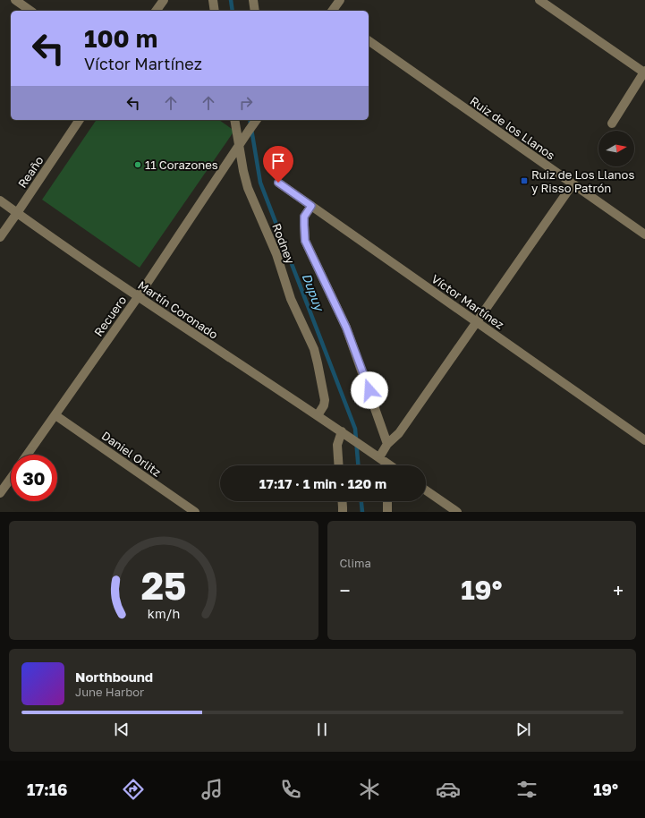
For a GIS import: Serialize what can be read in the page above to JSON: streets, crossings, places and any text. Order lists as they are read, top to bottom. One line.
{"streets":{"street":["Ruiz de los Llanos","Reaño","Rodney","Víctor Martínez","Martín Coronado","Recuero","Daniel Orlitz"]},"crossings":[["Reaño","Martín Coronado"],["Rodney","Martín Coronado"],["Rodney","Recuero"],["Martín Coronado","Recuero"],["Recuero","Daniel Orlitz"]],"water":["Dupuy"],"places":{"other":["11 Corazones"],"transit":["Ruiz de Los Llanos y Risso Patrón"]},"north":"right","page":{"turn":["100 m","Víctor Martínez"],"limit":"30","trip":"17:17 · 1 min · 120 m","tile":"Clima","heat":["−","19°","+"],"song":["Northbound","June Harbor"],"tabs":["17:16","19°"],"gauge":["25","km/h"]}}
